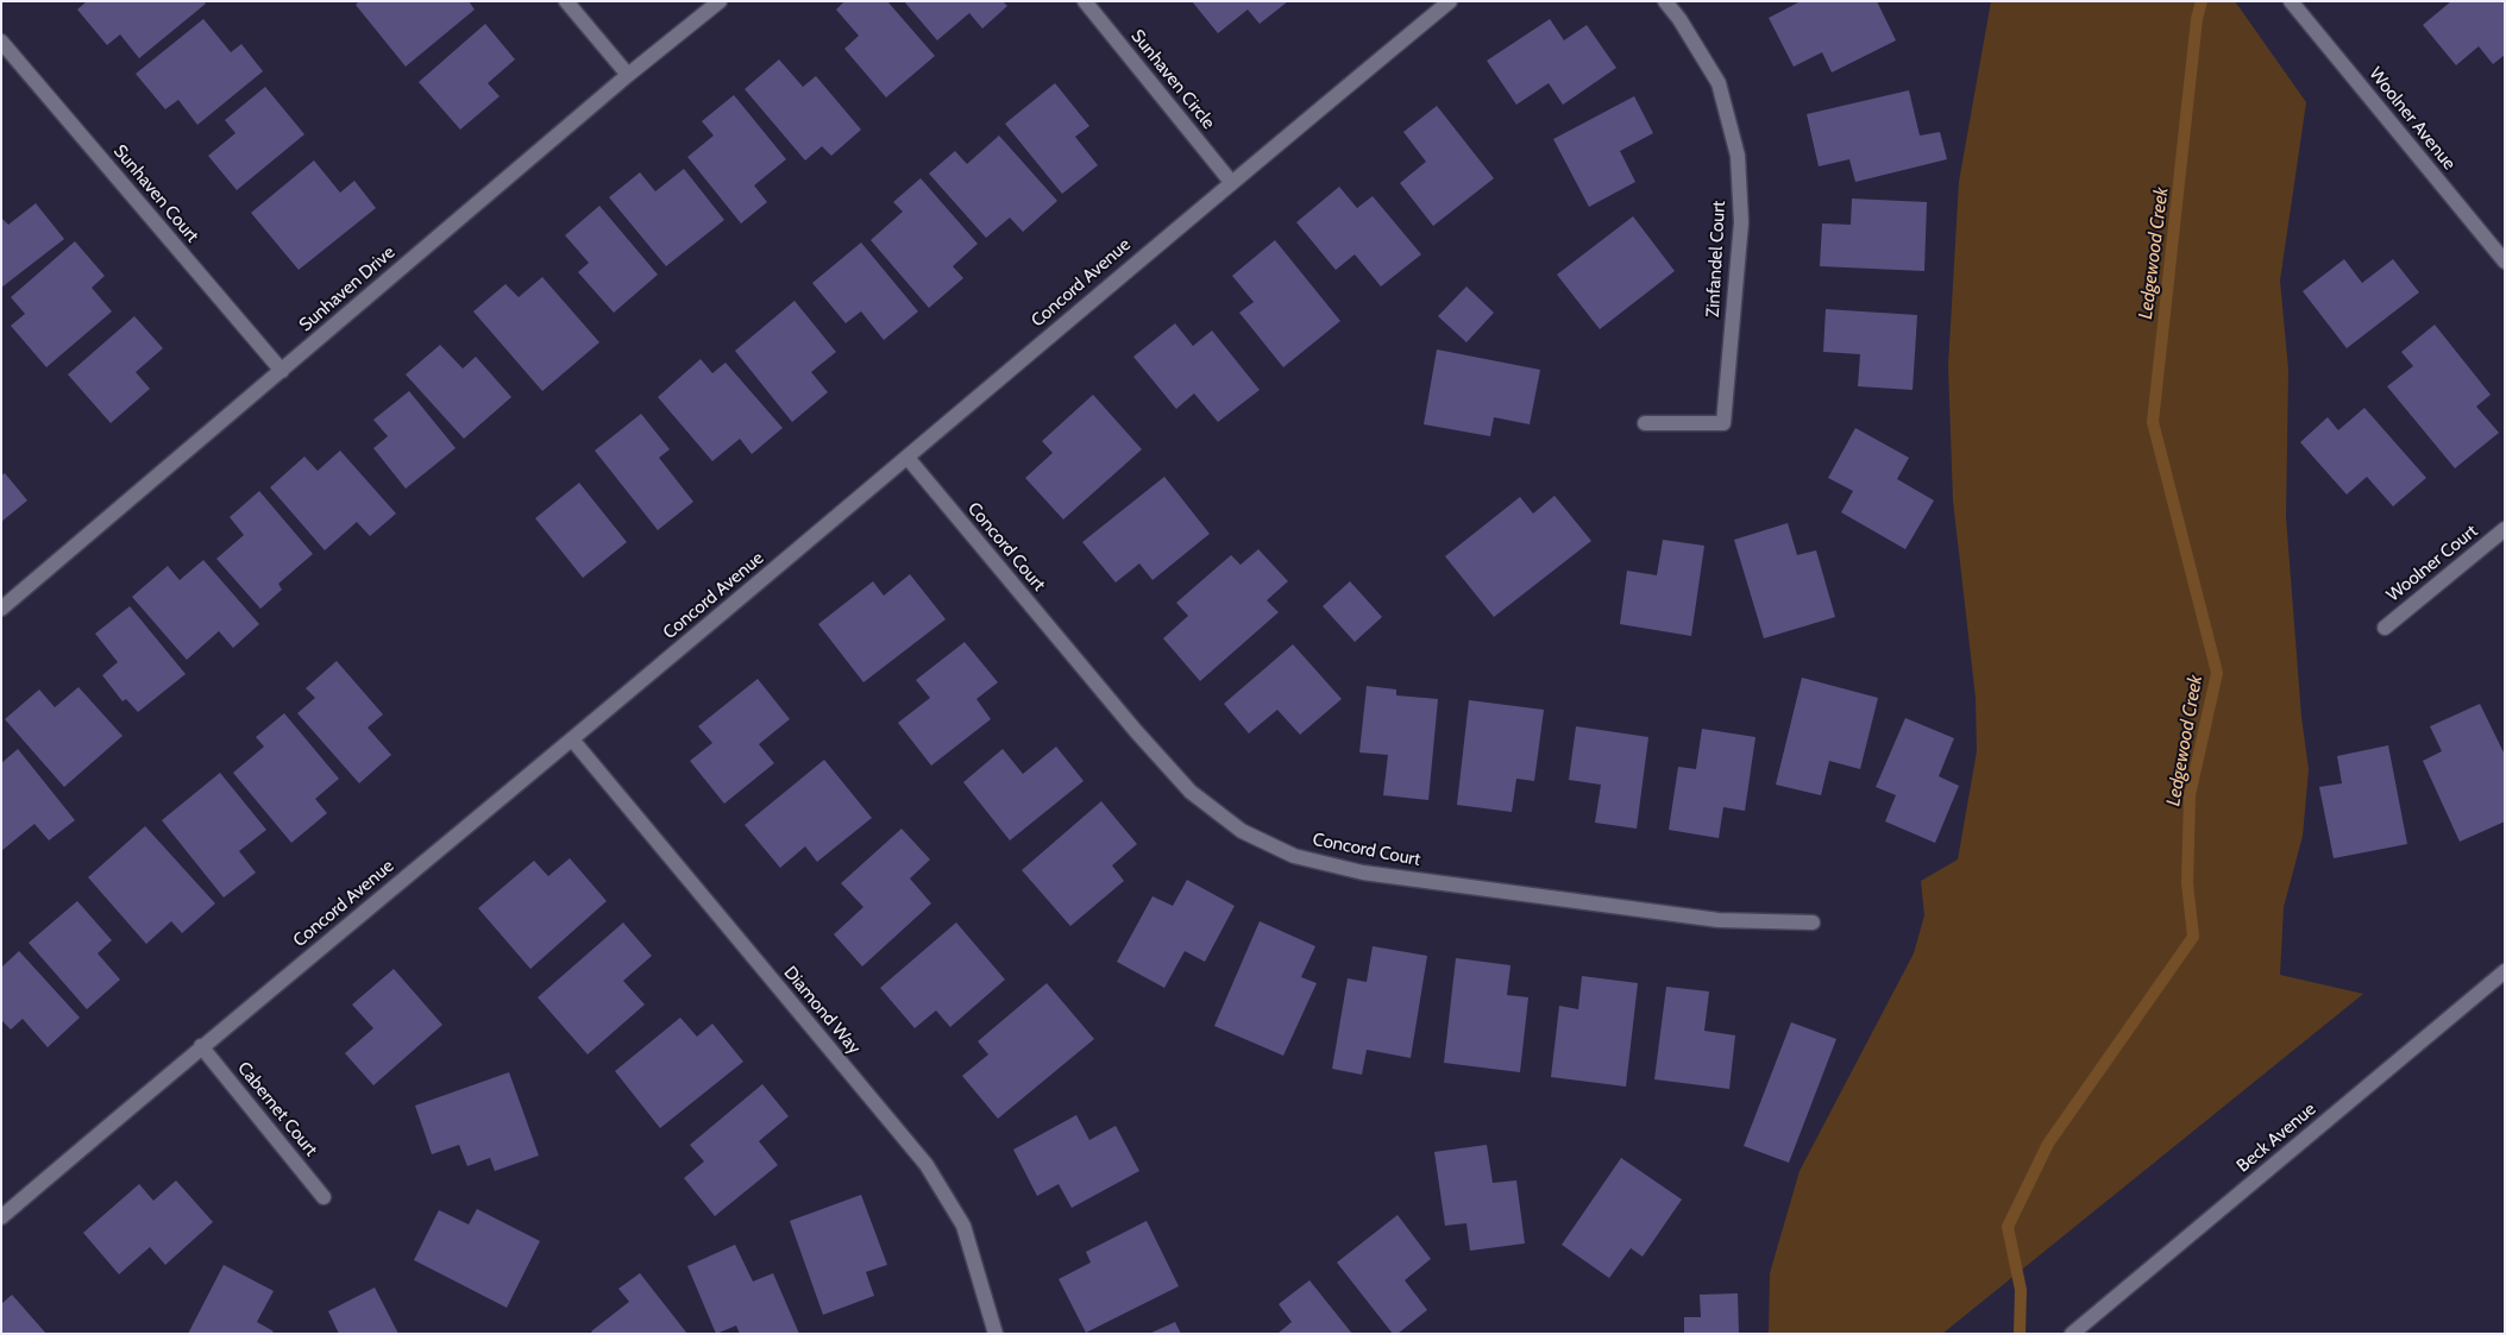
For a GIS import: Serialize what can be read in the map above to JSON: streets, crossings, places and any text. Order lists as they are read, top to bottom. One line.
{"streets":{"street":["Sunhaven Circle","Woolner Avenue","Sunhaven Court","Zinfandel Court","Concord Avenue","Sunhaven Drive","Concord Court","Woolner Court","Diamond Way","Cabernet Court","Beck Avenue"]},"crossings":[["Sunhaven Circle","Concord Avenue"],["Sunhaven Court","Sunhaven Drive"],["Concord Avenue","Concord Court"],["Concord Avenue","Diamond Way"],["Concord Avenue","Cabernet Court"]],"water":["Ledgewood Creek"]}
